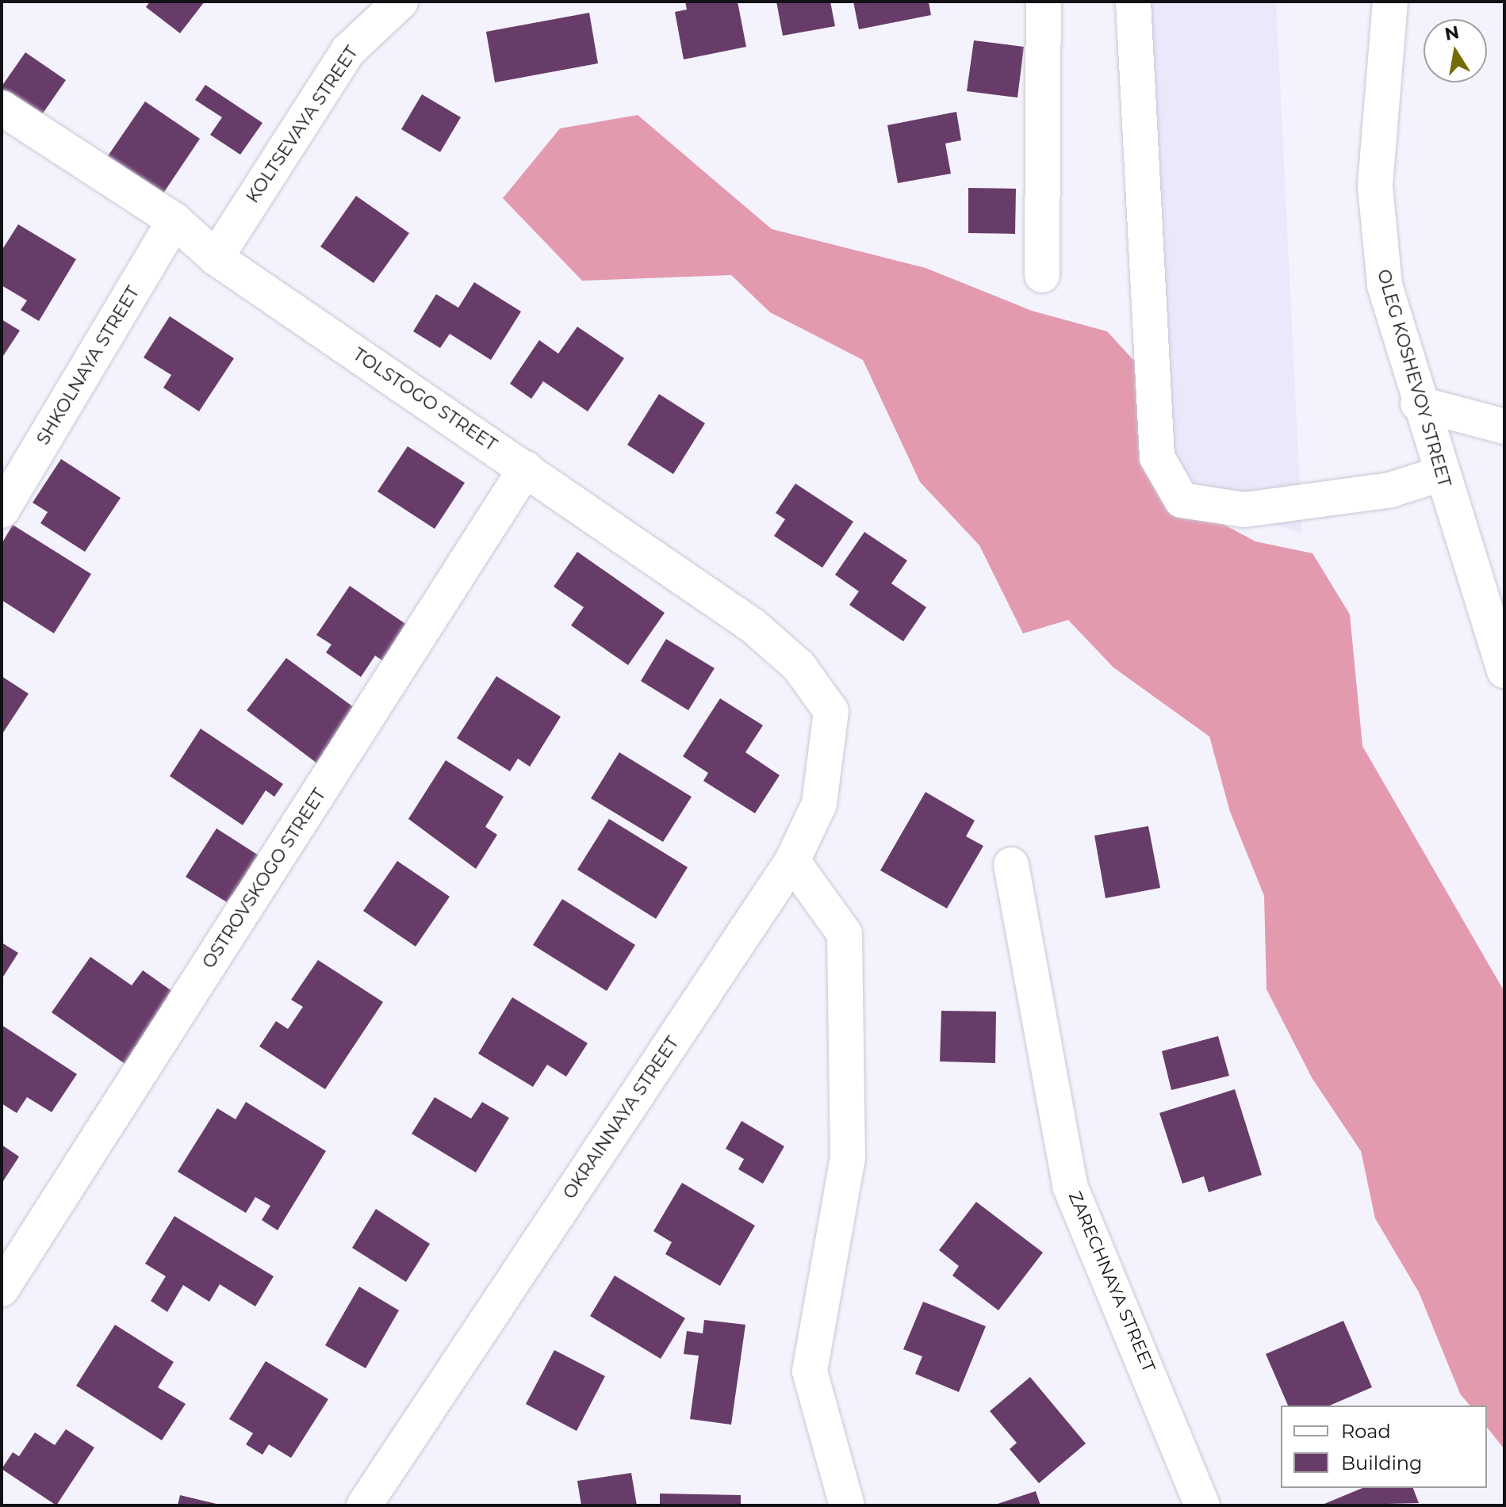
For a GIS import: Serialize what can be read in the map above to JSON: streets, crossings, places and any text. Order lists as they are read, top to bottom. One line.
{"streets":{"street":["KOLTSEVAYA STREET","SHKOLNAYA STREET","OLEG KOSHEVOY STREET","TOLSTOGO STREET","OSTROVSKOGO STREET","OKRAINNAYA STREET","ZARECHNAYA STREET"]},"crossings":[["KOLTSEVAYA STREET","TOLSTOGO STREET"],["SHKOLNAYA STREET","TOLSTOGO STREET"],["TOLSTOGO STREET","OSTROVSKOGO STREET"],["TOLSTOGO STREET","OKRAINNAYA STREET"]],"legend":["Road","Building"],"north":"top"}
